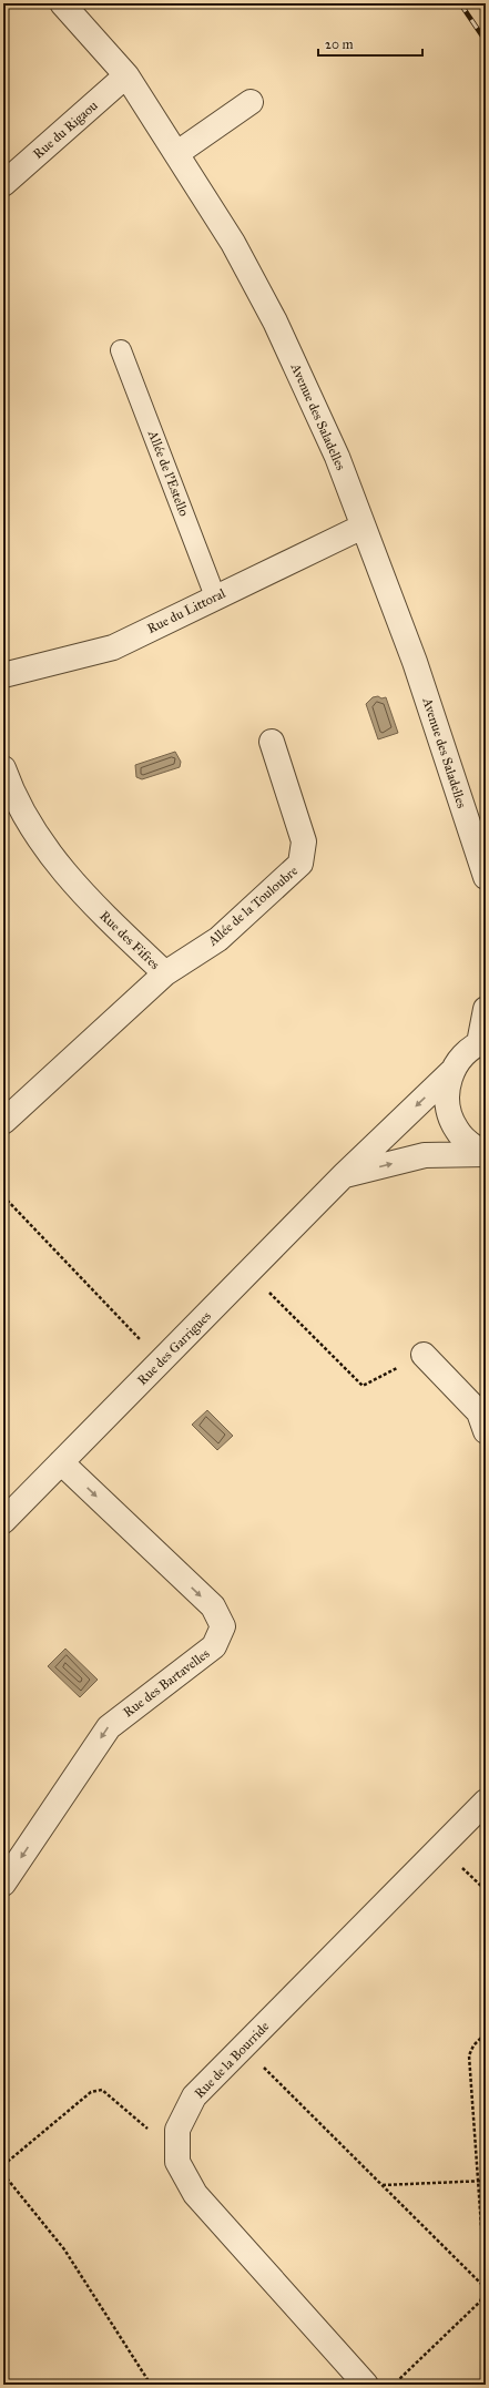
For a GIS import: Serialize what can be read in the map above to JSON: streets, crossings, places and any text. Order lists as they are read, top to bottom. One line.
{"streets":{"street":["Rue du Rigaou","Avenue des Saladelles","Rue du Littoral","Allée de la Touloubre","Rue des Fifres","Rue des Garrigues","Rue des Bartavelles","Rue de la Bourride"],"lane":["Allée de l'Estello"]},"crossings":[["Rue du Rigaou","Avenue des Saladelles"],["Avenue des Saladelles","Rue du Littoral"],["Allée de l'Estello","Rue du Littoral"],["Allée de la Touloubre","Rue des Fifres"],["Rue des Garrigues","Rue des Bartavelles"]],"scale_bar":"20 m"}
